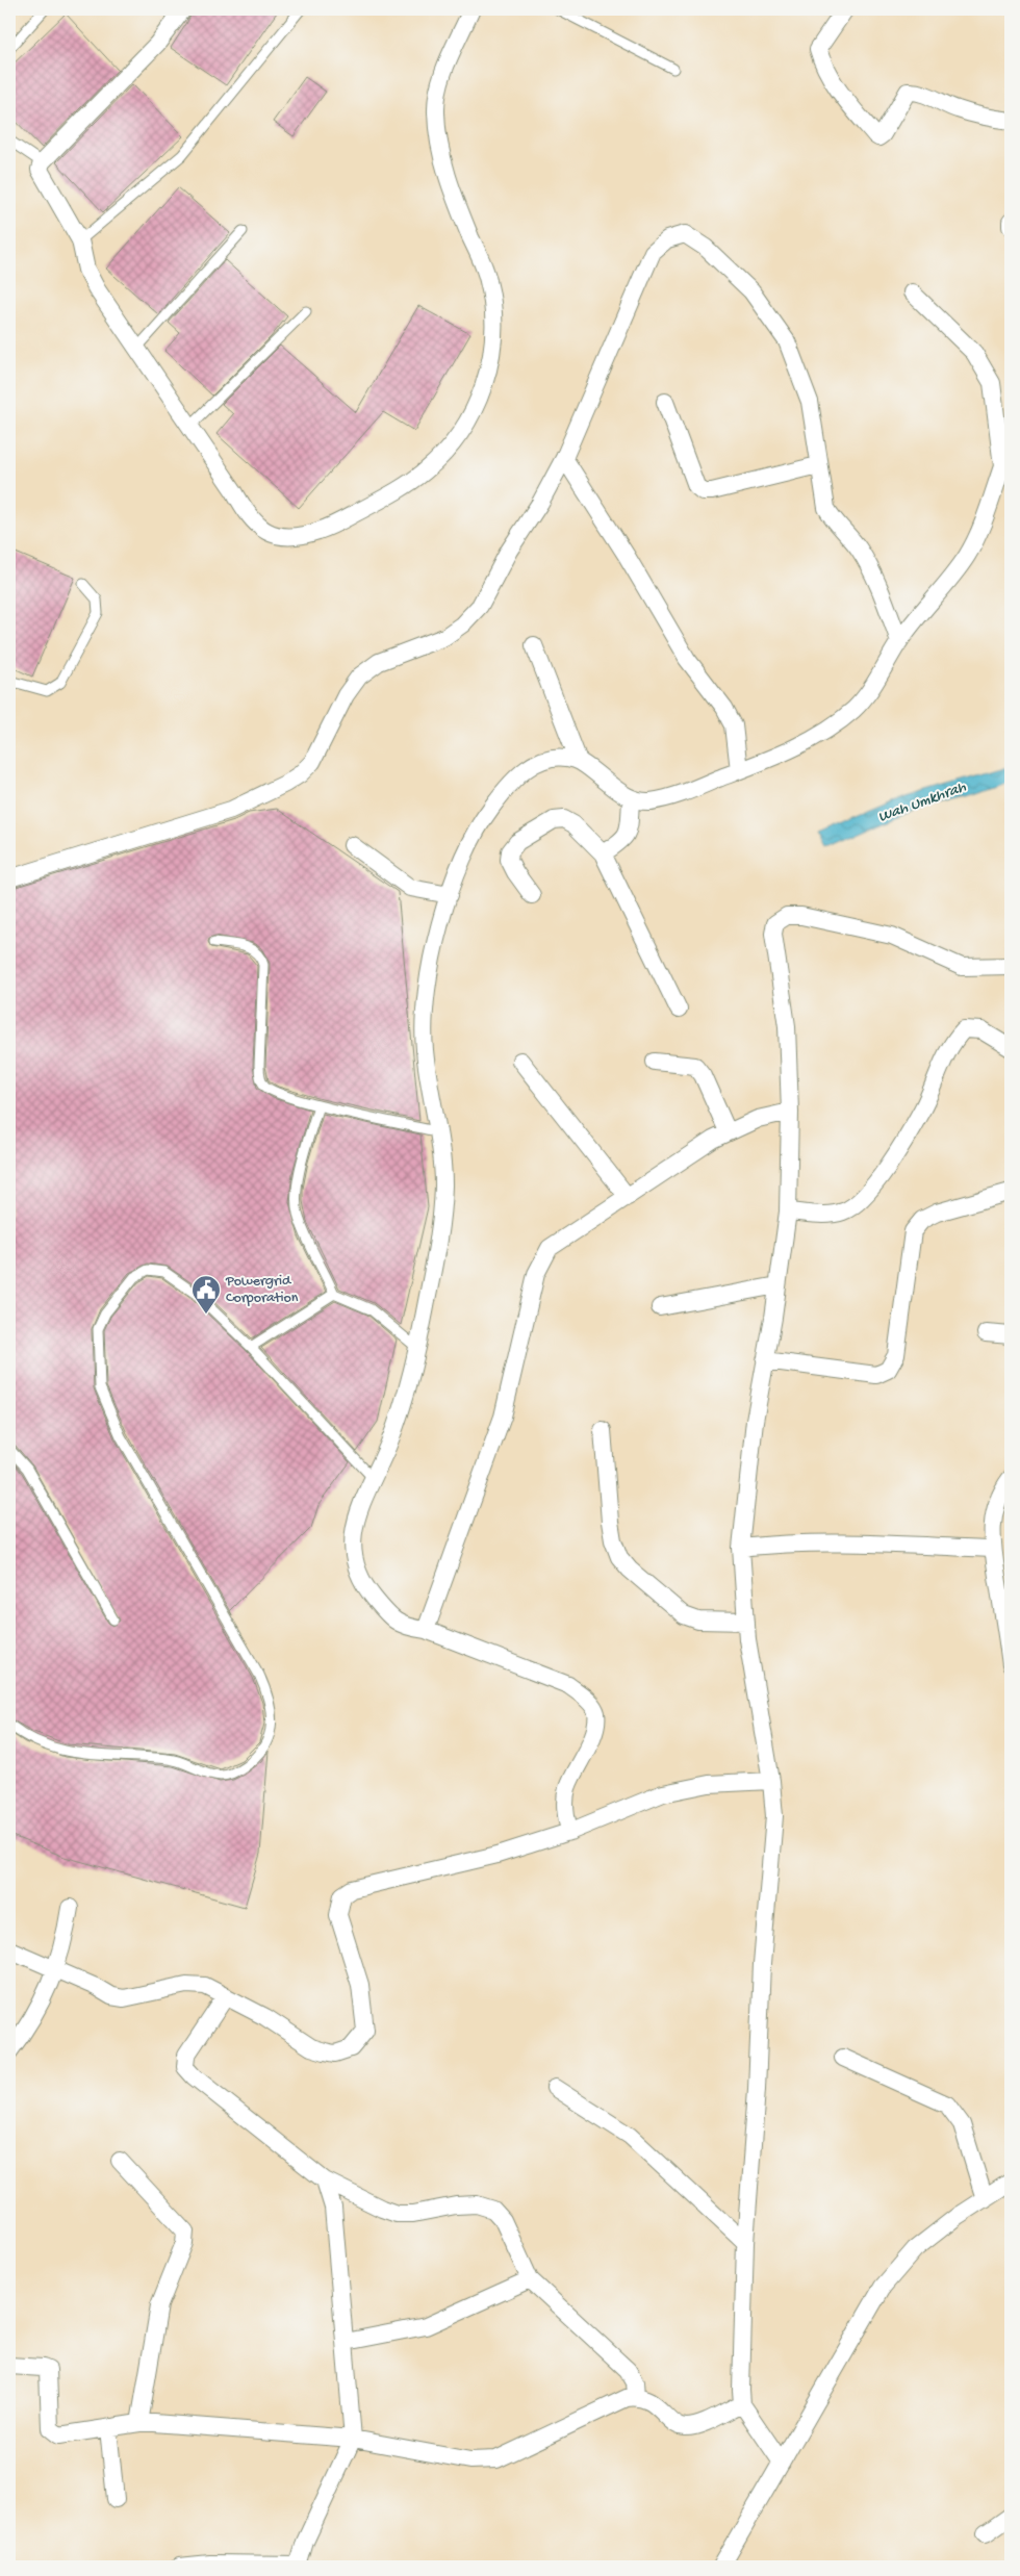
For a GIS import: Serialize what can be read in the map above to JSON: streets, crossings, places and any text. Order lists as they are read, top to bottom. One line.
{"water":["Wah Umkhrah"],"places":{"public building":["Powergrid Corporation"]}}
